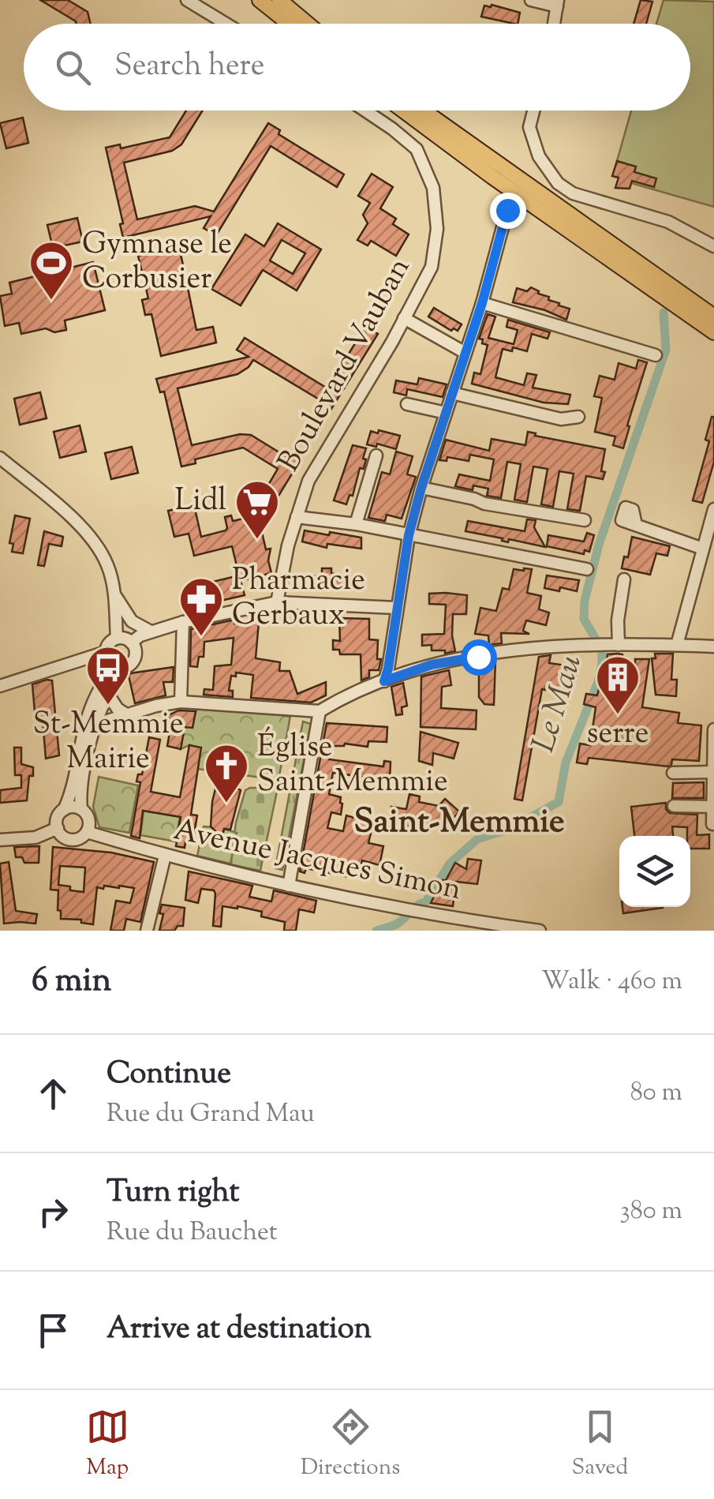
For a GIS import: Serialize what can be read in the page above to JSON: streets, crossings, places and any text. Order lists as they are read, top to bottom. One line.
{"streets":{"street":["Boulevard Vauban","Avenue Jacques Simon"]},"districts":["Saint-Memmie"],"water":["Le Mau"],"places":{"sports":["Gymnase le Corbusier"],"supermarket":["Lidl"],"pharmacy":["Pharmacie Gerbaux"],"bus stop":["St-Memmie Mairie"],"building":["serre"],"church":["Église Saint-Memmie"]},"page":{"search":"Search here","heading":["6 min","Walk · 460 m"],"list":[["Continue","Rue du Grand Mau","80 m"],["Turn right","Rue du Bauchet","380 m"],"Arrive at destination"],"nav":["Map","Directions","Saved"]}}
